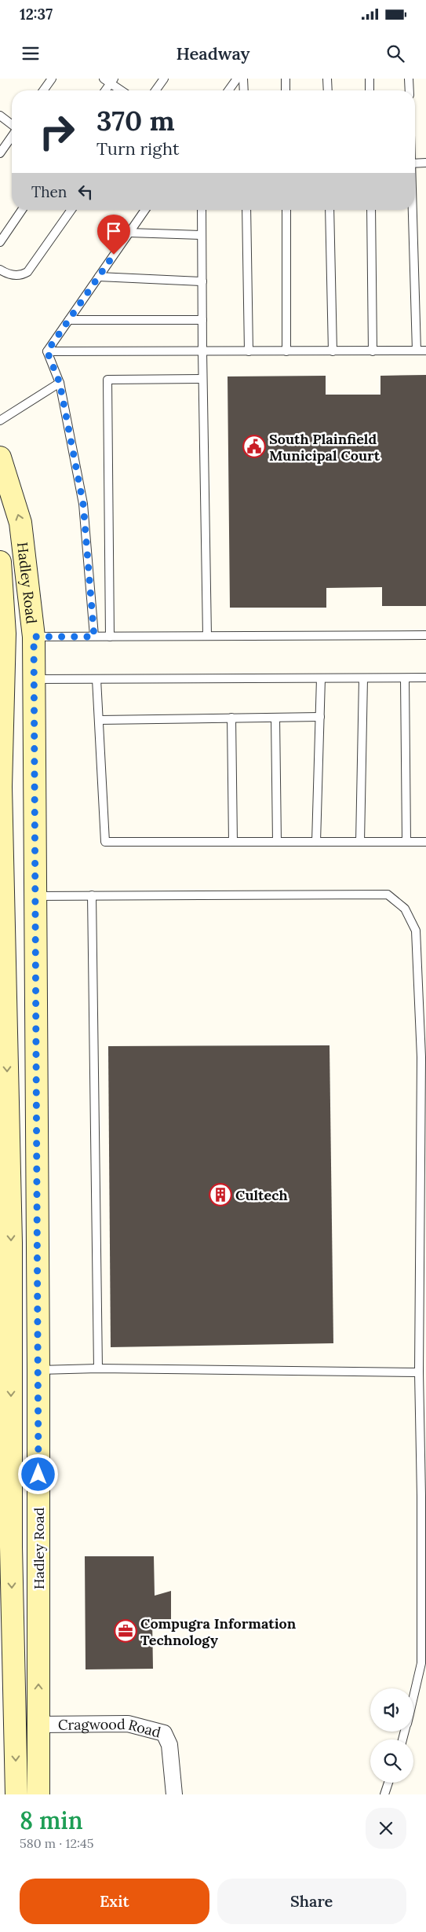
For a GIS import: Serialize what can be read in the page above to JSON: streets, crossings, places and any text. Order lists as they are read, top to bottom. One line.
{"streets":{"main road":["Hadley Road"],"street":["Cragwood Road"]},"crossings":[["Hadley Road","Cragwood Road"]],"places":{"public building":["South Plainfield Municipal Court"],"building":["Cultech"],"office":["Compugra Information Technology"]},"page":{"status":"12:37","header":"Headway","turn":["370 m","Turn right"],"then":"Then","heading":["8 min","580 m · 12:45"],"buttons":["Exit","Share"]}}
